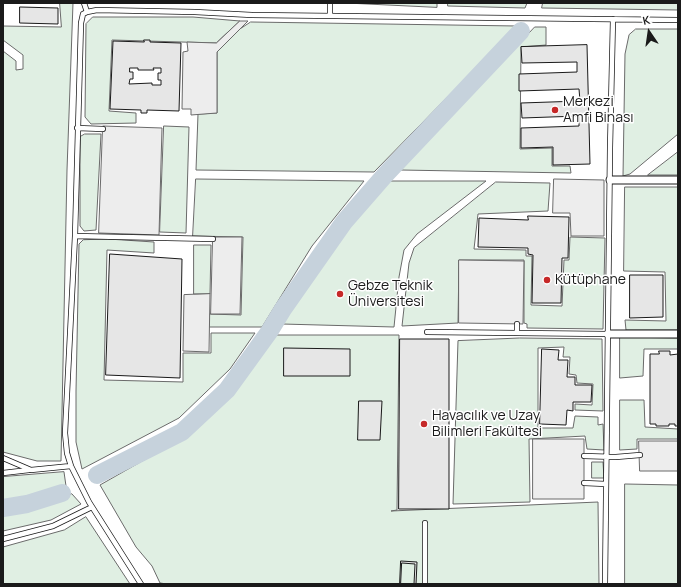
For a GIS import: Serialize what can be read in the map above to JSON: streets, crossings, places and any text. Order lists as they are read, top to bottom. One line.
{"places":["Merkezi Amfi Binası","Kütüphane","Gebze Teknik Üniversitesi","Havacılık ve Uzay Bilimleri Fakültesi"],"north":"top"}
